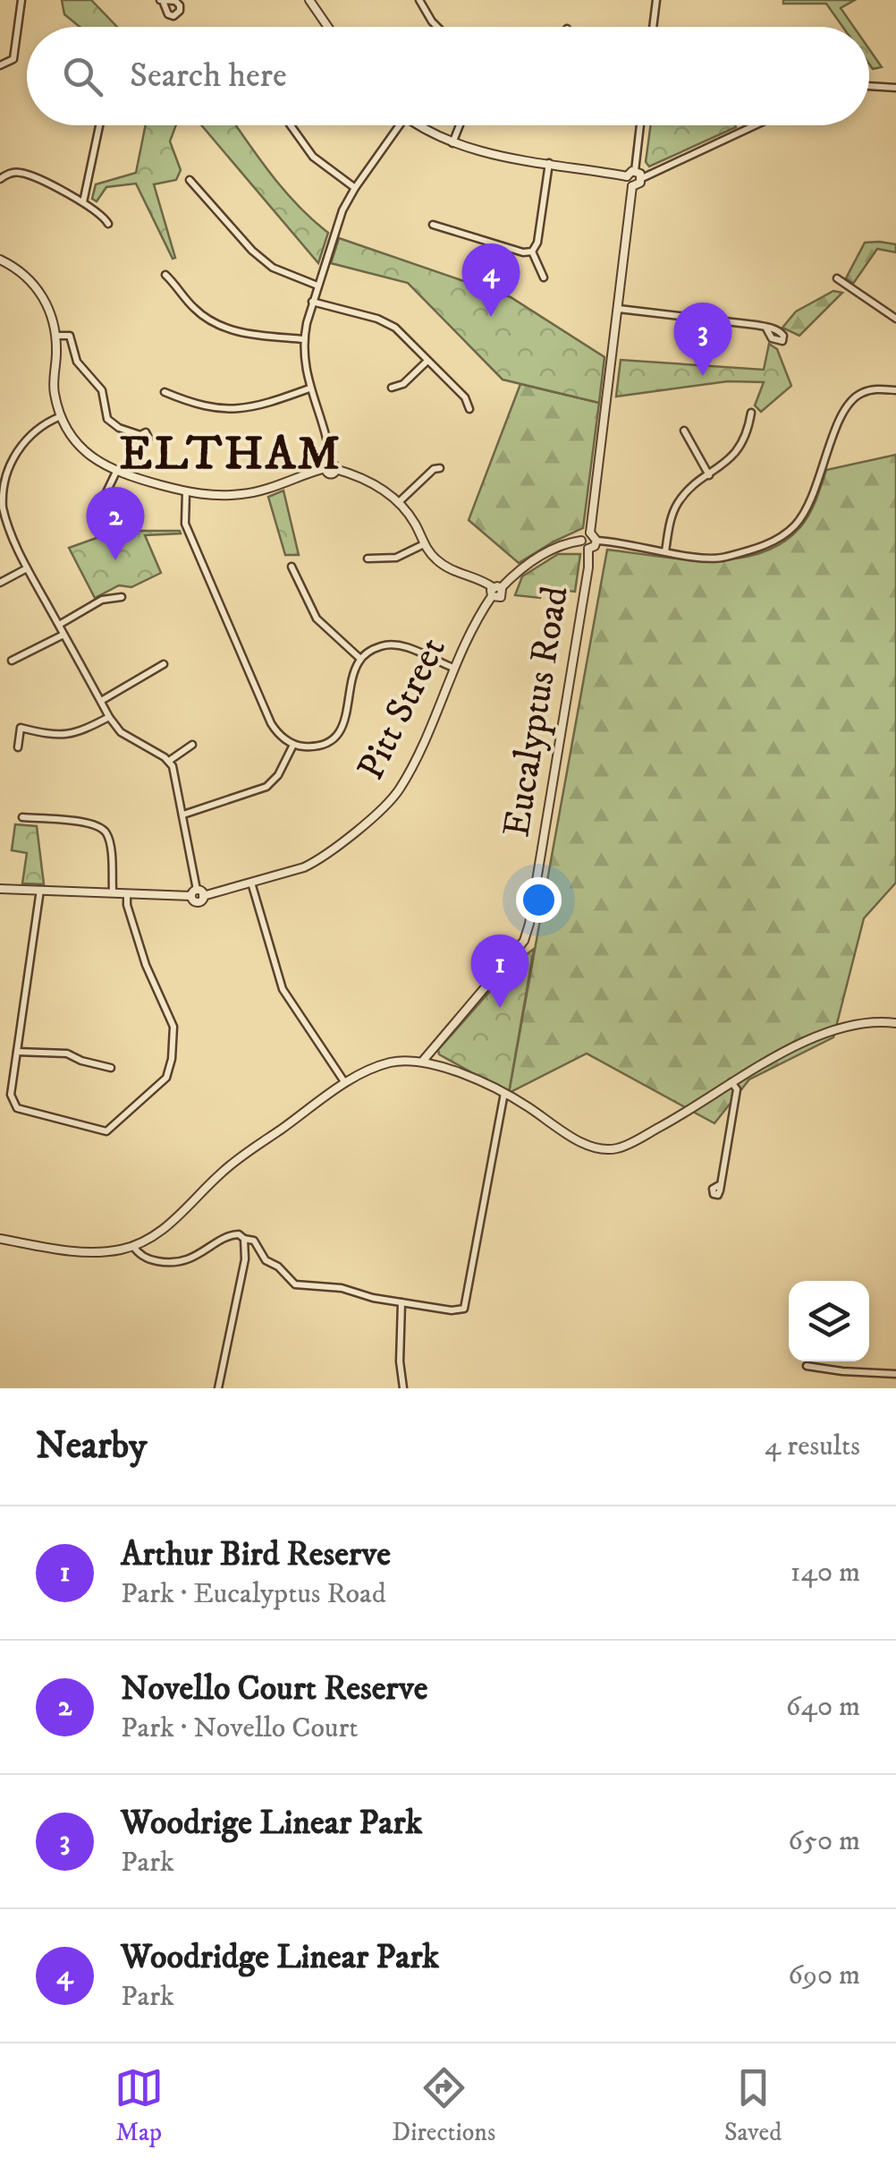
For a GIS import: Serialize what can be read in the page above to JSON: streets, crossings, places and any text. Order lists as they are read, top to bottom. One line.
{"streets":{"street":["Pitt Street","Eucalyptus Road"]},"crossings":[["Pitt Street","Eucalyptus Road"]],"districts":["ELTHAM"],"page":{"search":"Search here","pins":["4","3","2","1"],"heading":["Nearby","4 results"],"list":[{"mark":"1","name":"Arthur Bird Reserve","note":"Park · Eucalyptus Road","value":"140 m"},{"mark":"2","name":"Novello Court Reserve","note":"Park · Novello Court","value":"640 m"},{"mark":"3","name":"Woodrige Linear Park","note":"Park","value":"650 m"},{"mark":"4","name":"Woodridge Linear Park","note":"Park","value":"690 m"}],"nav":["Map","Directions","Saved"]}}
